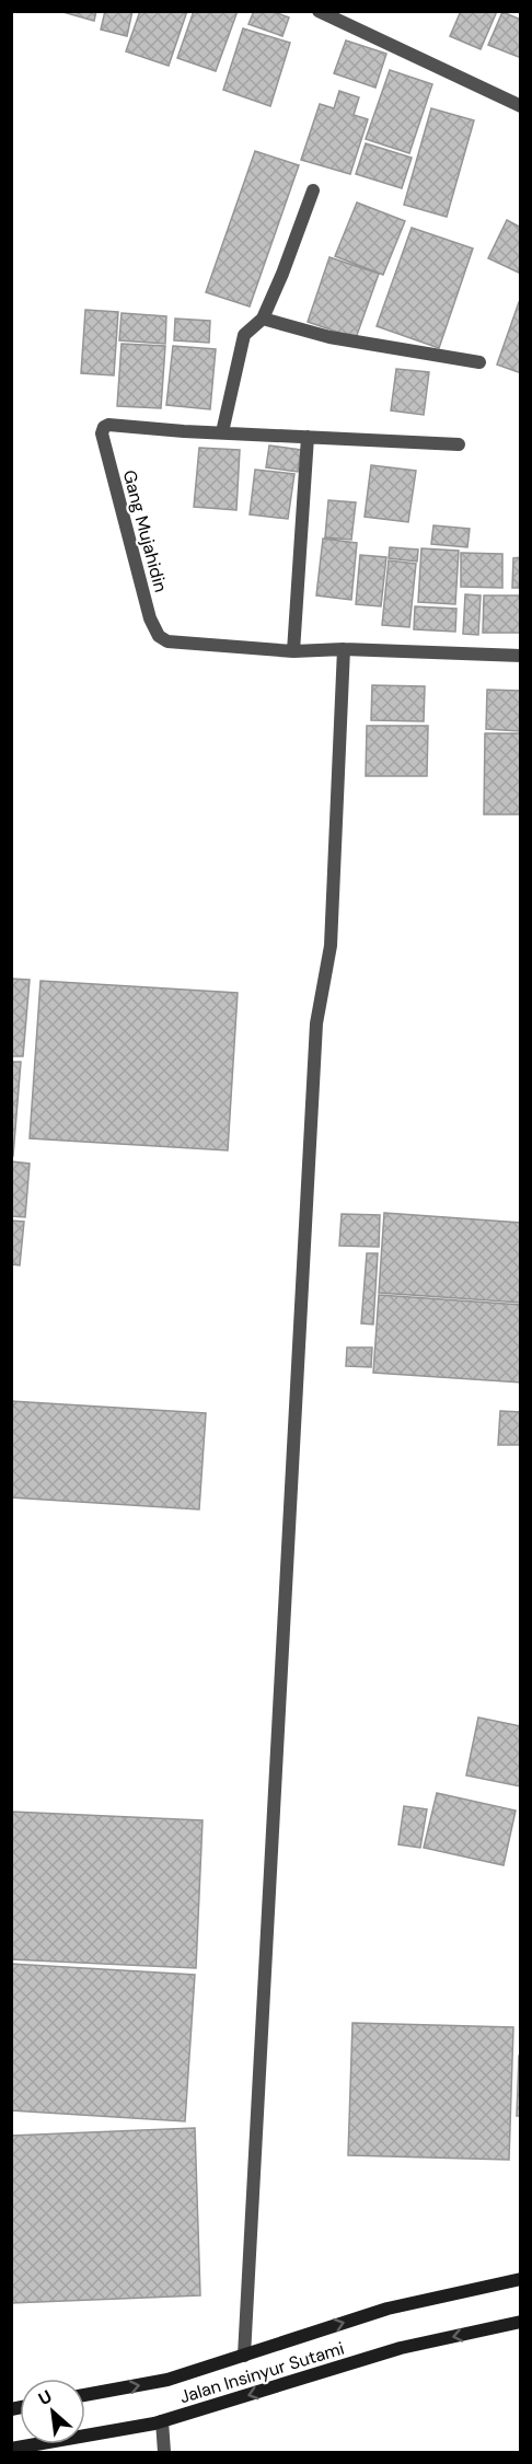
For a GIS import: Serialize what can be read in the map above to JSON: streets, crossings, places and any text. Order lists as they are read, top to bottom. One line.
{"streets":{"street":["Gang Mujahidin","Jalan Insinyur Sutami"]},"north":"top left"}
